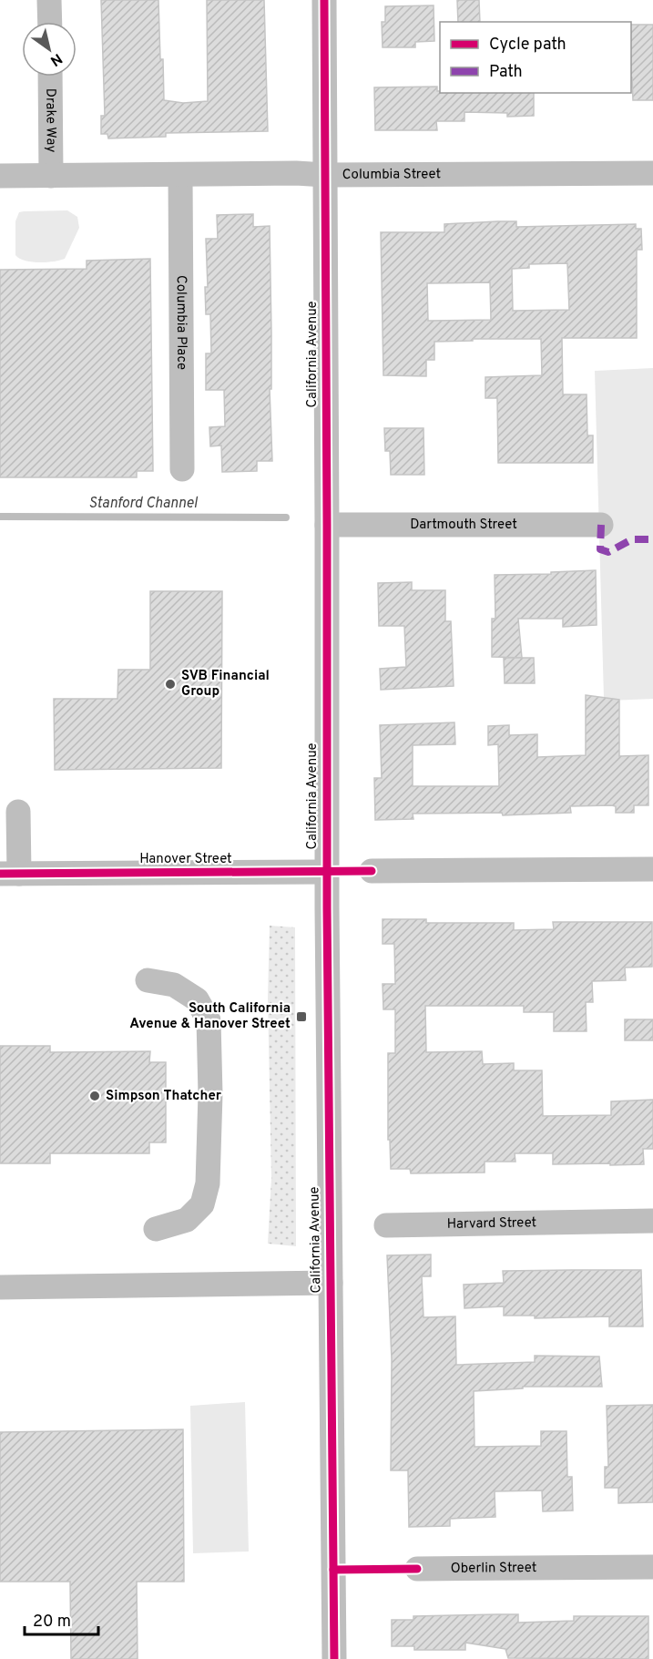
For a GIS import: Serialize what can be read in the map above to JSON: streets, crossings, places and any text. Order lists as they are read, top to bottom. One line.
{"streets":{"street":["Drake Way","Columbia Street","Columbia Place","California Avenue","Dartmouth Street","Hanover Street","Harvard Street","Oberlin Street"]},"crossings":[["Drake Way","Columbia Street"],["Columbia Street","Columbia Place"],["Columbia Street","California Avenue"],["California Avenue","Dartmouth Street"],["California Avenue","Hanover Street"]],"water":["Stanford Channel"],"places":{"other":["SVB Financial Group","Simpson Thatcher"],"transit":["South California Avenue & Hanover Street"]},"legend":["Cycle path","Path"],"scale_bar":"20 m","north":"bottom right"}
